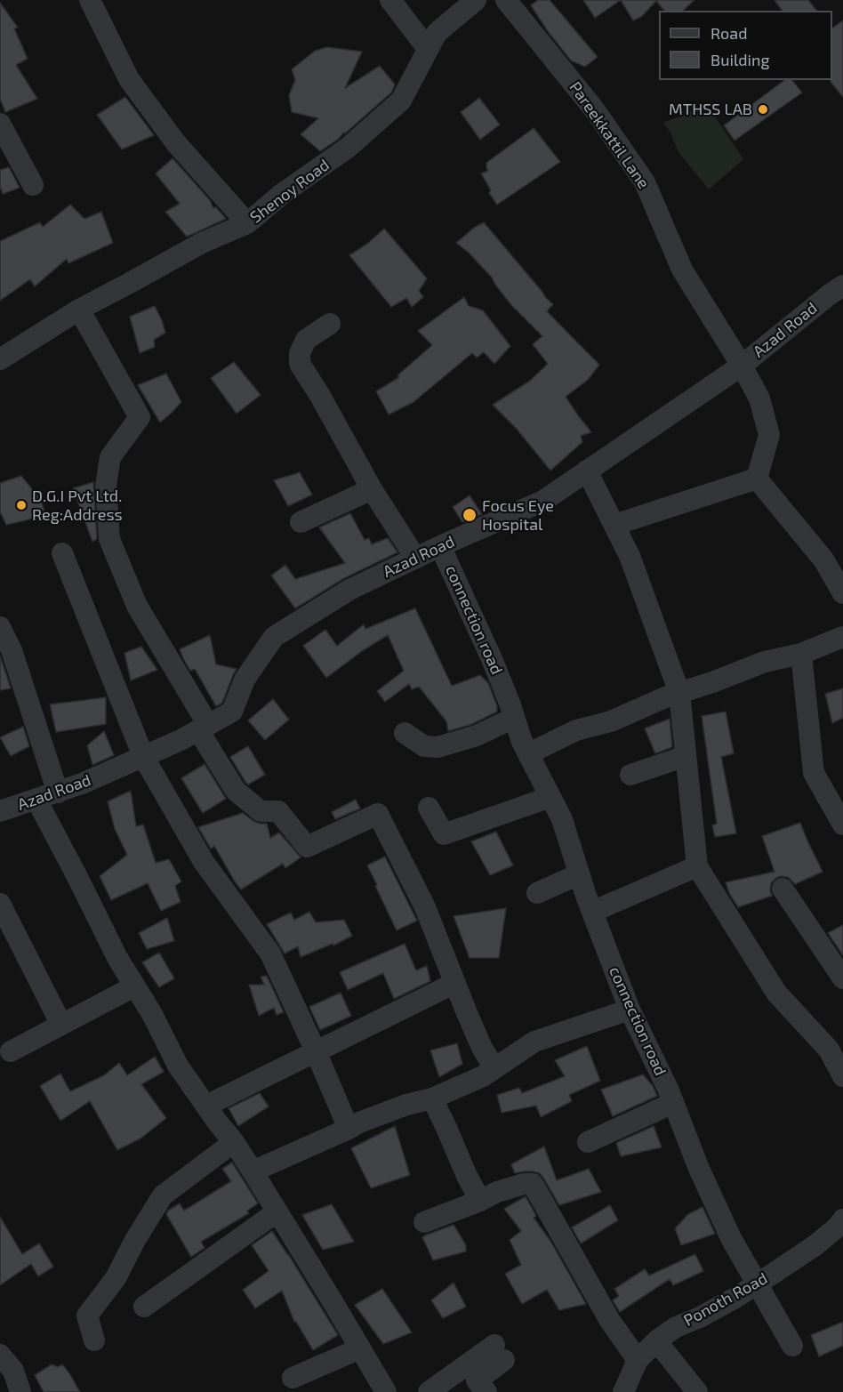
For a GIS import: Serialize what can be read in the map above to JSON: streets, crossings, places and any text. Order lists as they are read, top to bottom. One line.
{"streets":{"street":["Pareekkattil Lane","Shenoy Road","Azad Road","connection road","Ponoth Road"]},"crossings":[["Pareekkattil Lane","Azad Road"],["Azad Road","connection road"],["connection road","Ponoth Road"]],"places":["MTHSS LAB","D.G.I Pvt Ltd. Reg:Address","Focus Eye Hospital"],"legend":["Road","Building"]}
